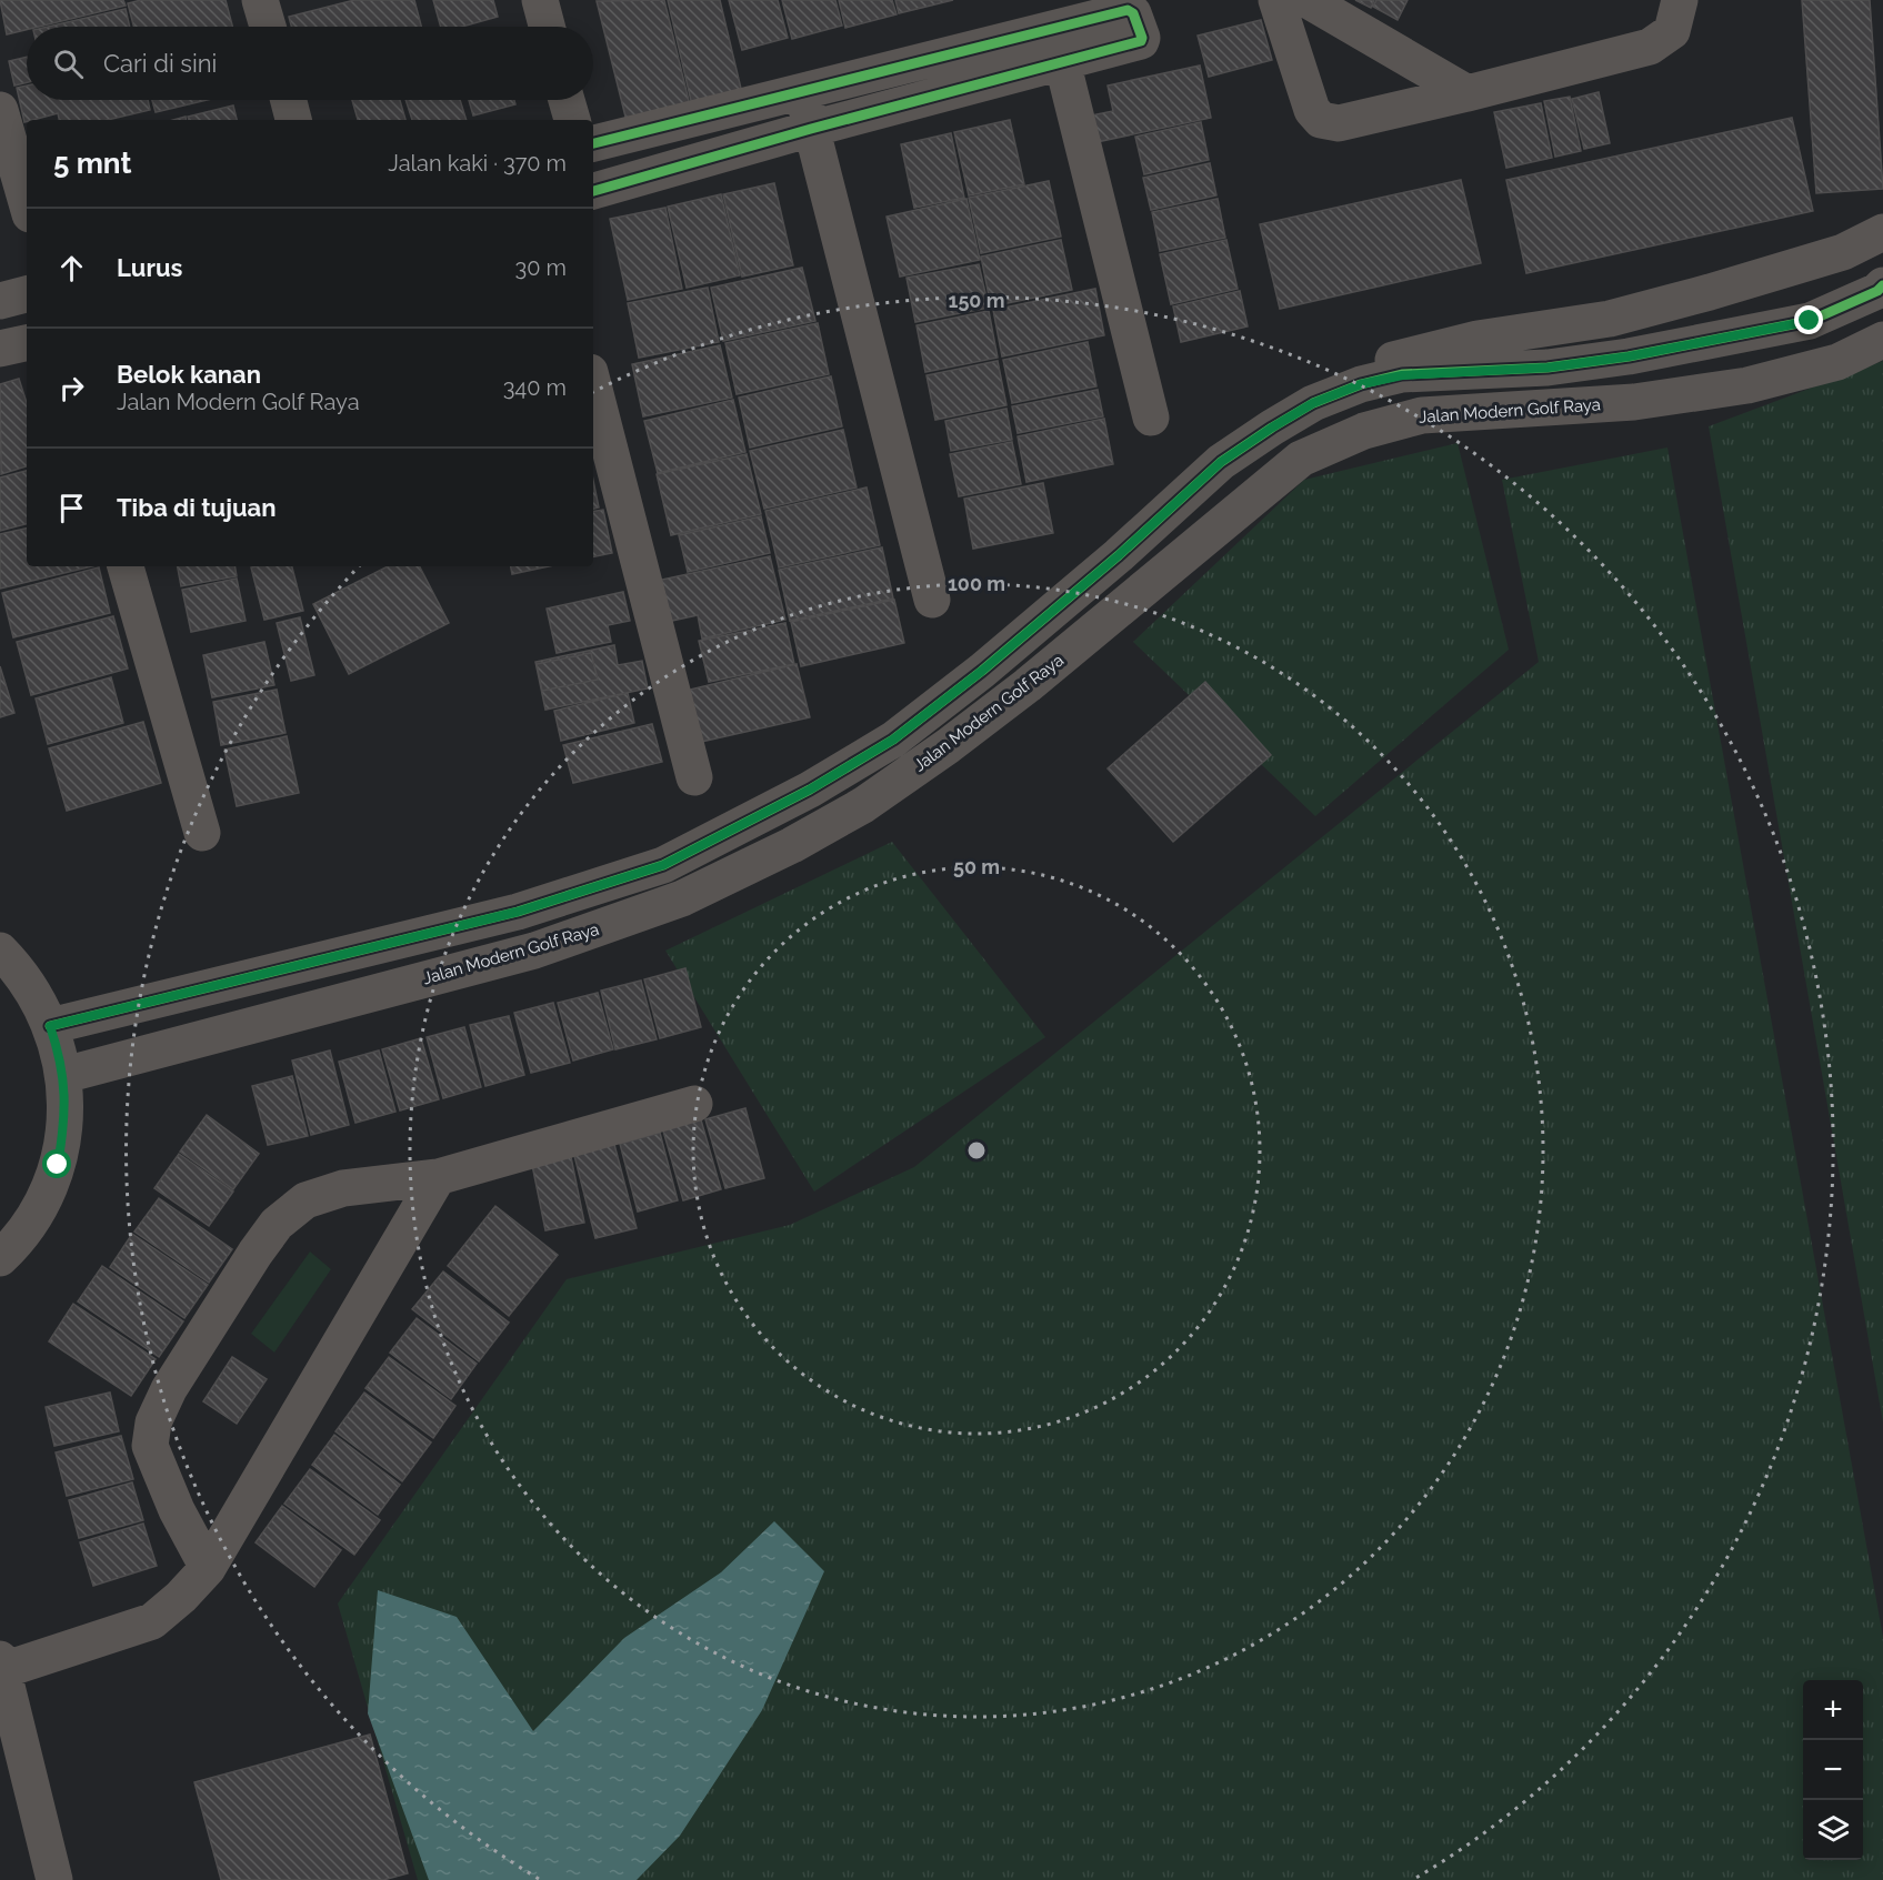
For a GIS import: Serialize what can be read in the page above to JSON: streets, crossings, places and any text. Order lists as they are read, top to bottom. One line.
{"streets":{"street":["Jalan Modern Golf Raya"]},"page":{"search":"Cari di sini","heading":["5 mnt","Jalan kaki · 370 m"],"list":[["Lurus","30 m"],["Belok kanan","Jalan Modern Golf Raya","340 m"],"Tiba di tujuan"],"map_buttons":["+","−"]},"rings":["150 m","100 m","50 m"]}
